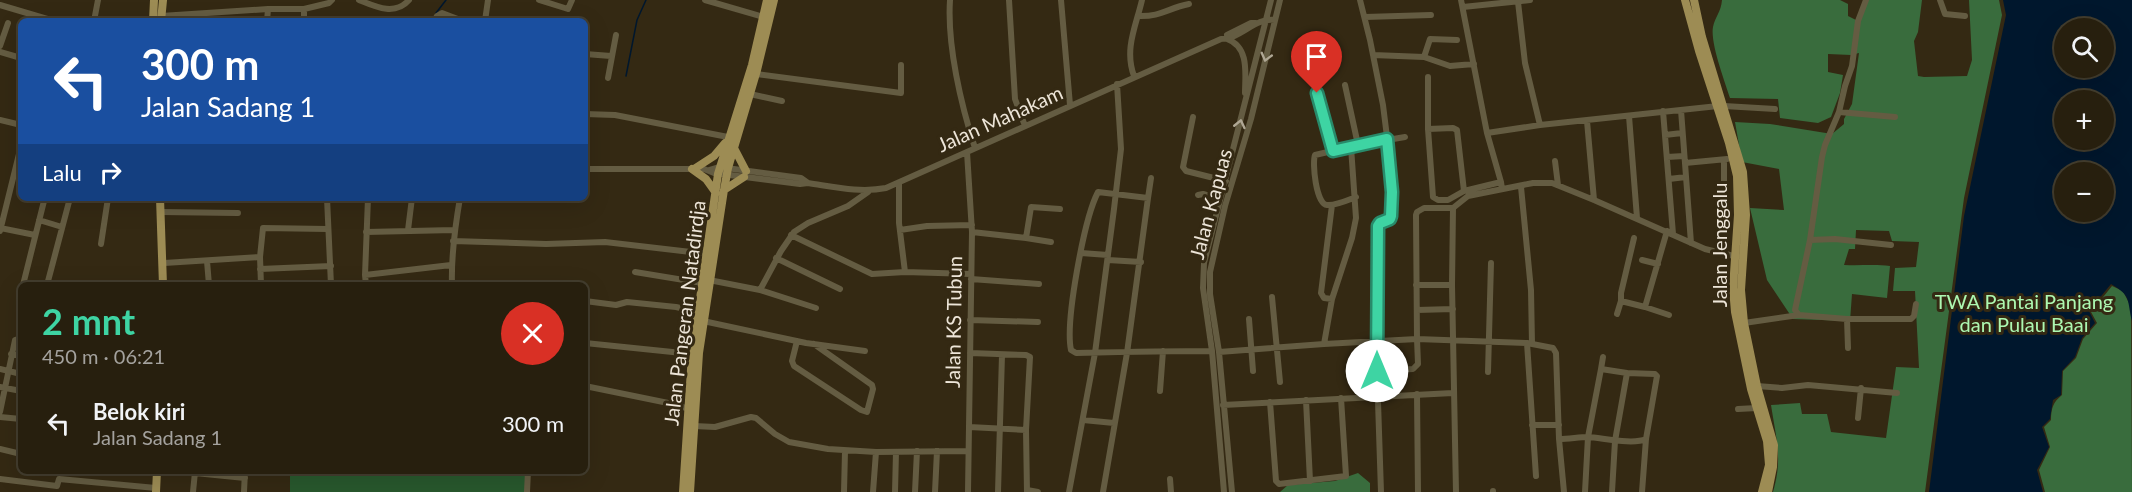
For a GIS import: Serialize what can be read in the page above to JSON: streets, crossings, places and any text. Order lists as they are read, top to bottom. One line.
{"streets":{"main road":["Jalan Jenggalu","Jalan Pangeran Natadirdja"],"street":["Jalan Mahakam","Jalan Kapuas","Jalan KS Tubun"]},"crossings":[["Jalan Mahakam","Jalan Kapuas"],["Jalan Mahakam","Jalan Pangeran Natadirdja"],["Jalan Mahakam","Jalan KS Tubun"]],"parks":["TWA Pantai Panjang dan Pulau Baai"],"page":{"map_buttons":["+","−"],"turn":["300 m","Jalan Sadang 1"],"then":"Lalu","heading":["2 mnt","450 m · 06:21"],"list":[{"name":"Belok kiri","note":"Jalan Sadang 1","value":"300 m"}]}}
